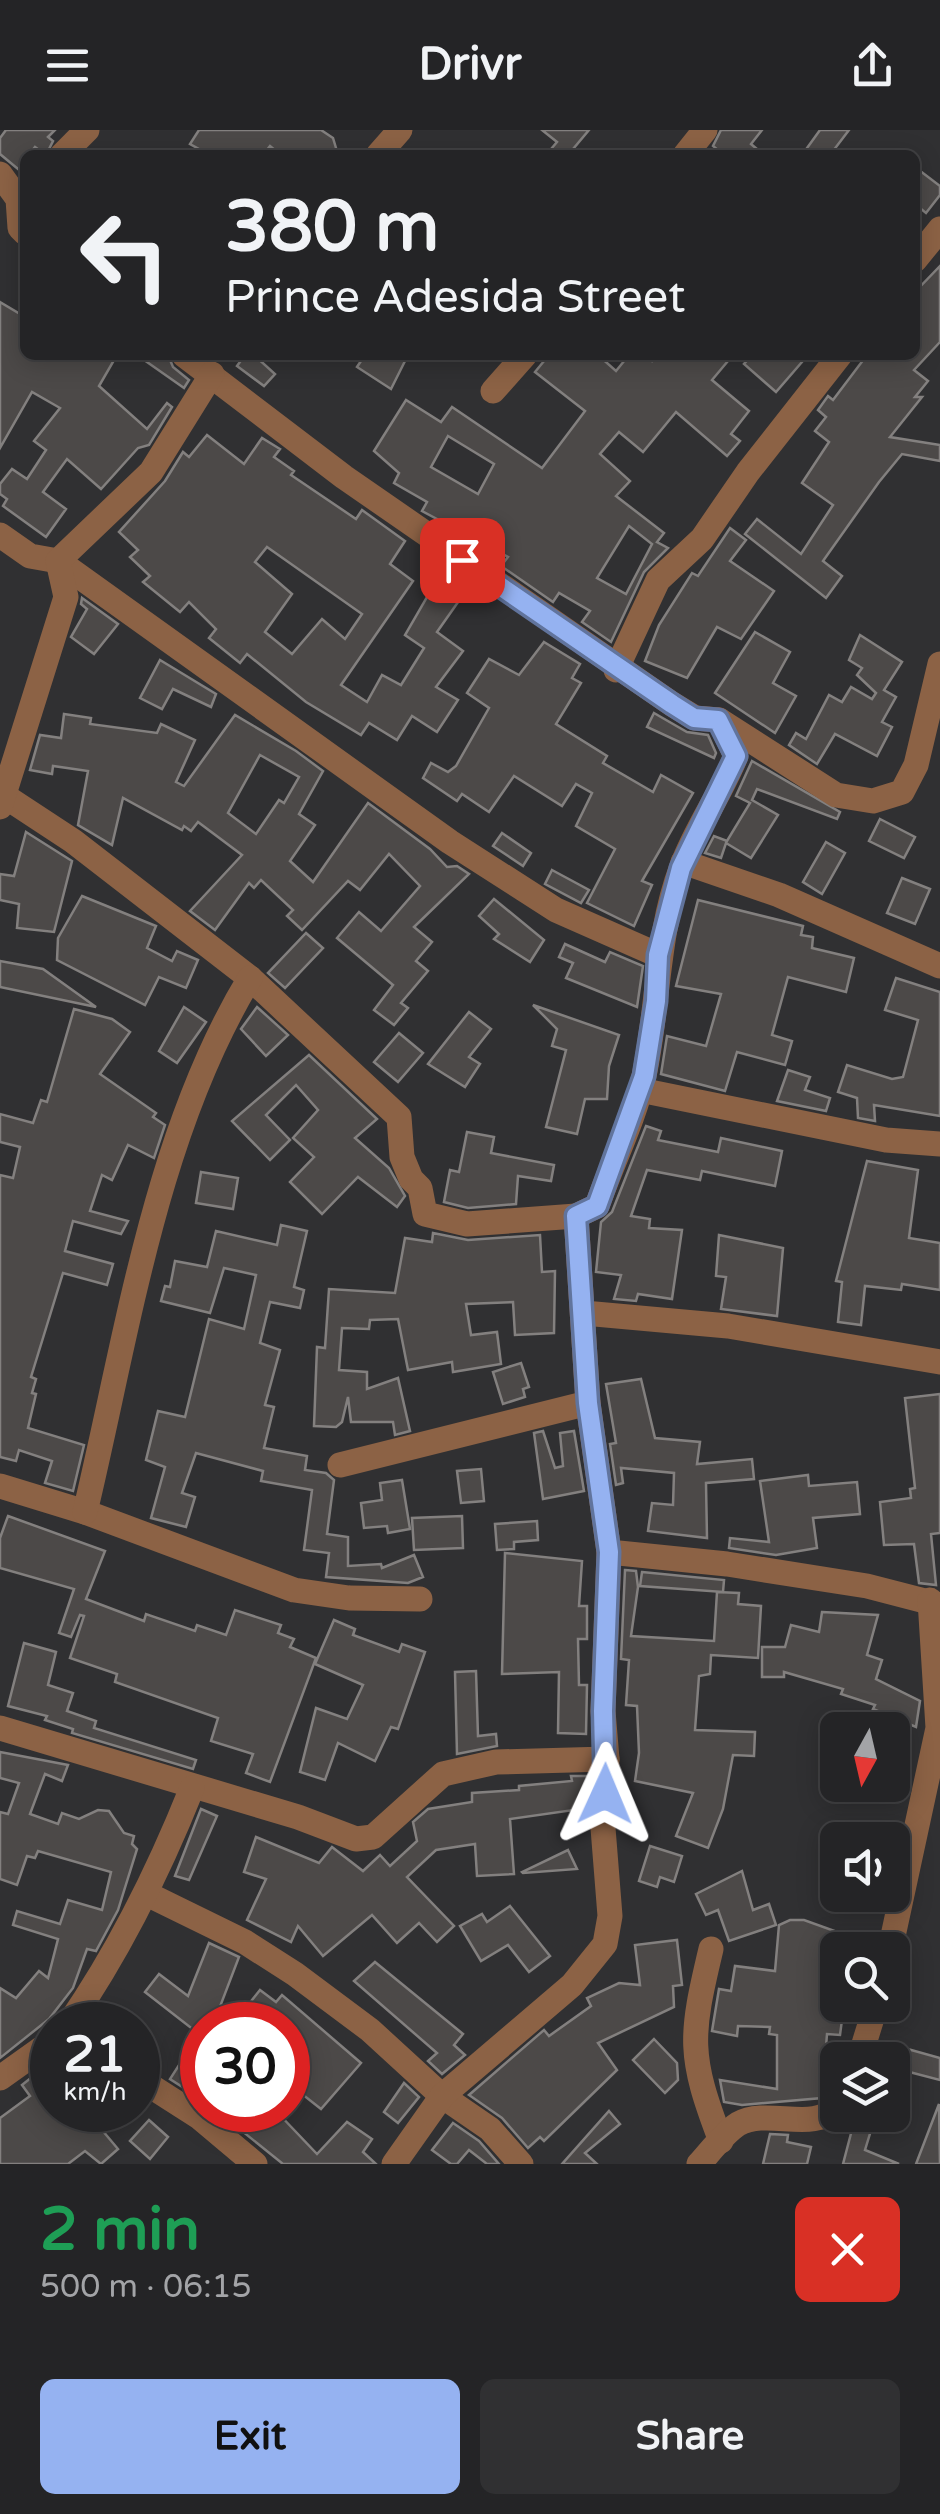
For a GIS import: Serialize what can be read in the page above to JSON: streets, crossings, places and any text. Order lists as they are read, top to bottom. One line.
{"north":"bottom","page":{"header":"Drivr","turn":["380 m","Prince Adesida Street"],"speed":"21 km/h","limit":"30","heading":["2 min","500 m · 06:15"],"buttons":["Exit","Share"]}}
